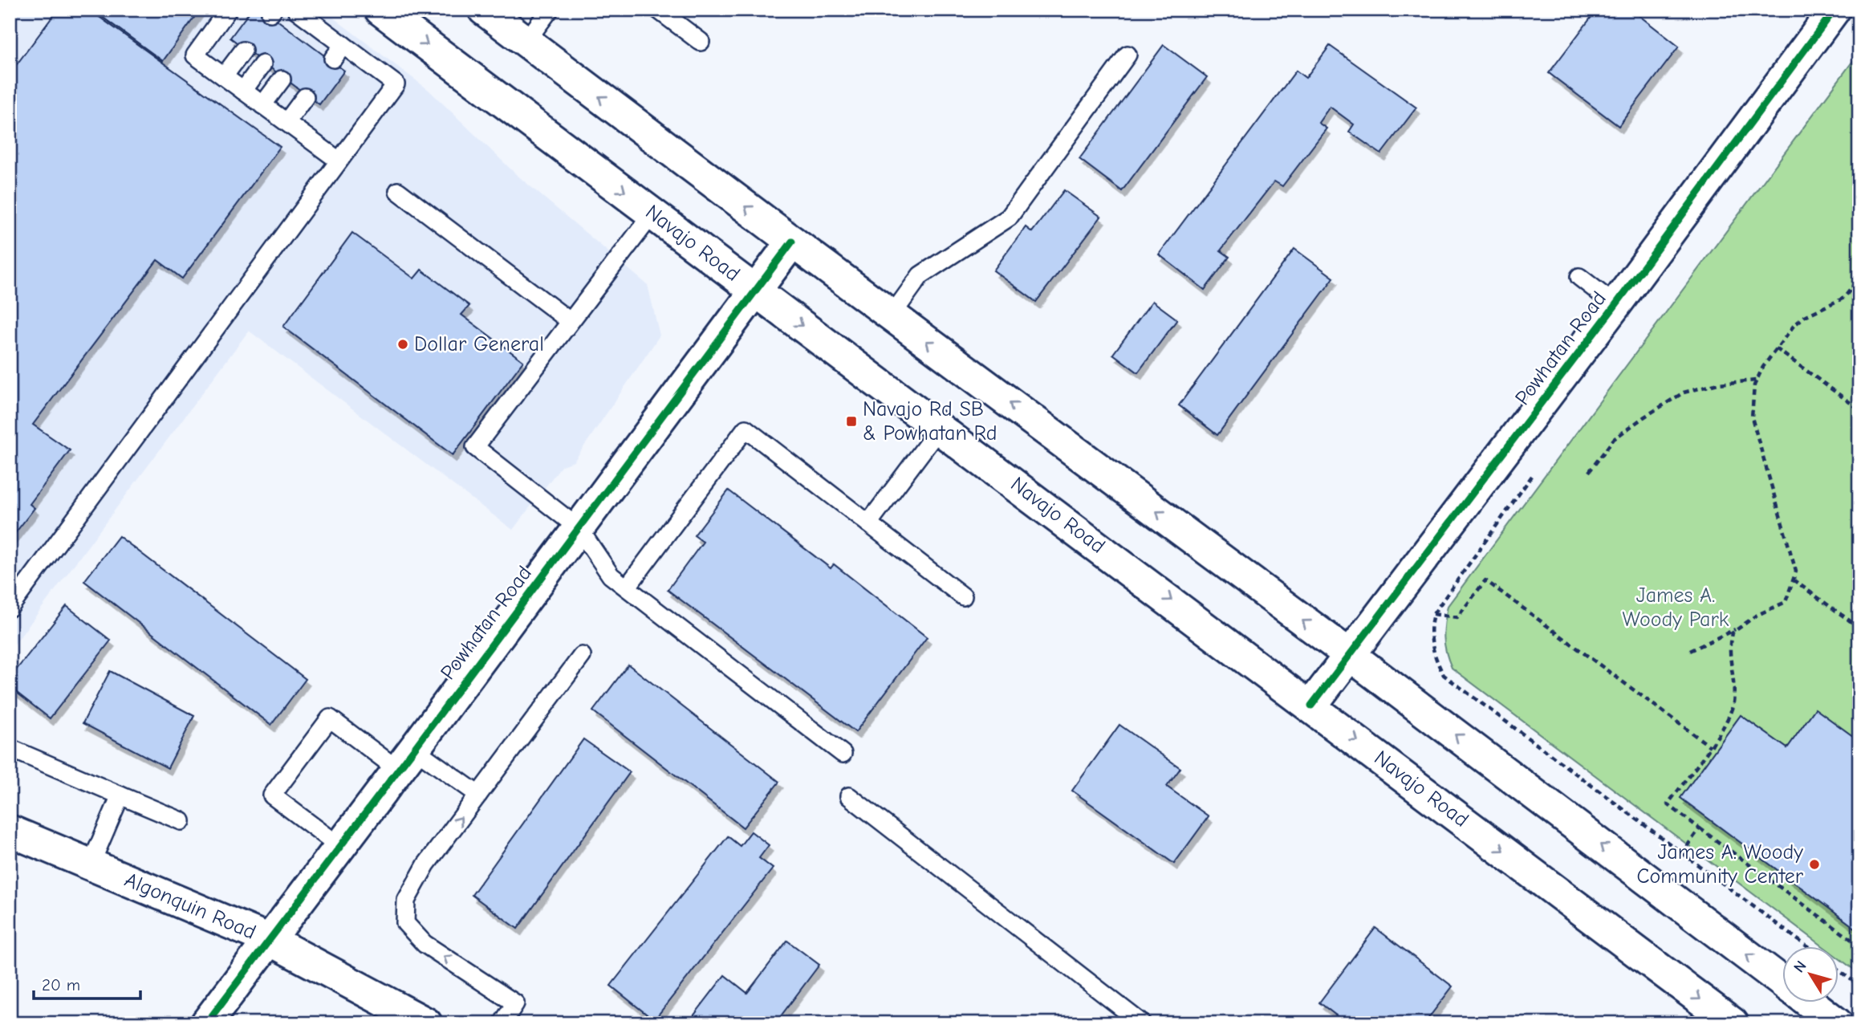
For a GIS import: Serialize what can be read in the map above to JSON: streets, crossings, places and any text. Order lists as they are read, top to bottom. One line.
{"streets":{"main road":["Navajo Road","Powhatan Road","Algonquin Road"]},"crossings":[["Navajo Road","Powhatan Road"],["Powhatan Road","Algonquin Road"]],"parks":["James A. Woody Park"],"places":{"other":["Dollar General","James A. Woody Community Center"],"transit":["Navajo Rd SB & Powhatan Rd"]},"scale_bar":"20 m","north":"top left"}
